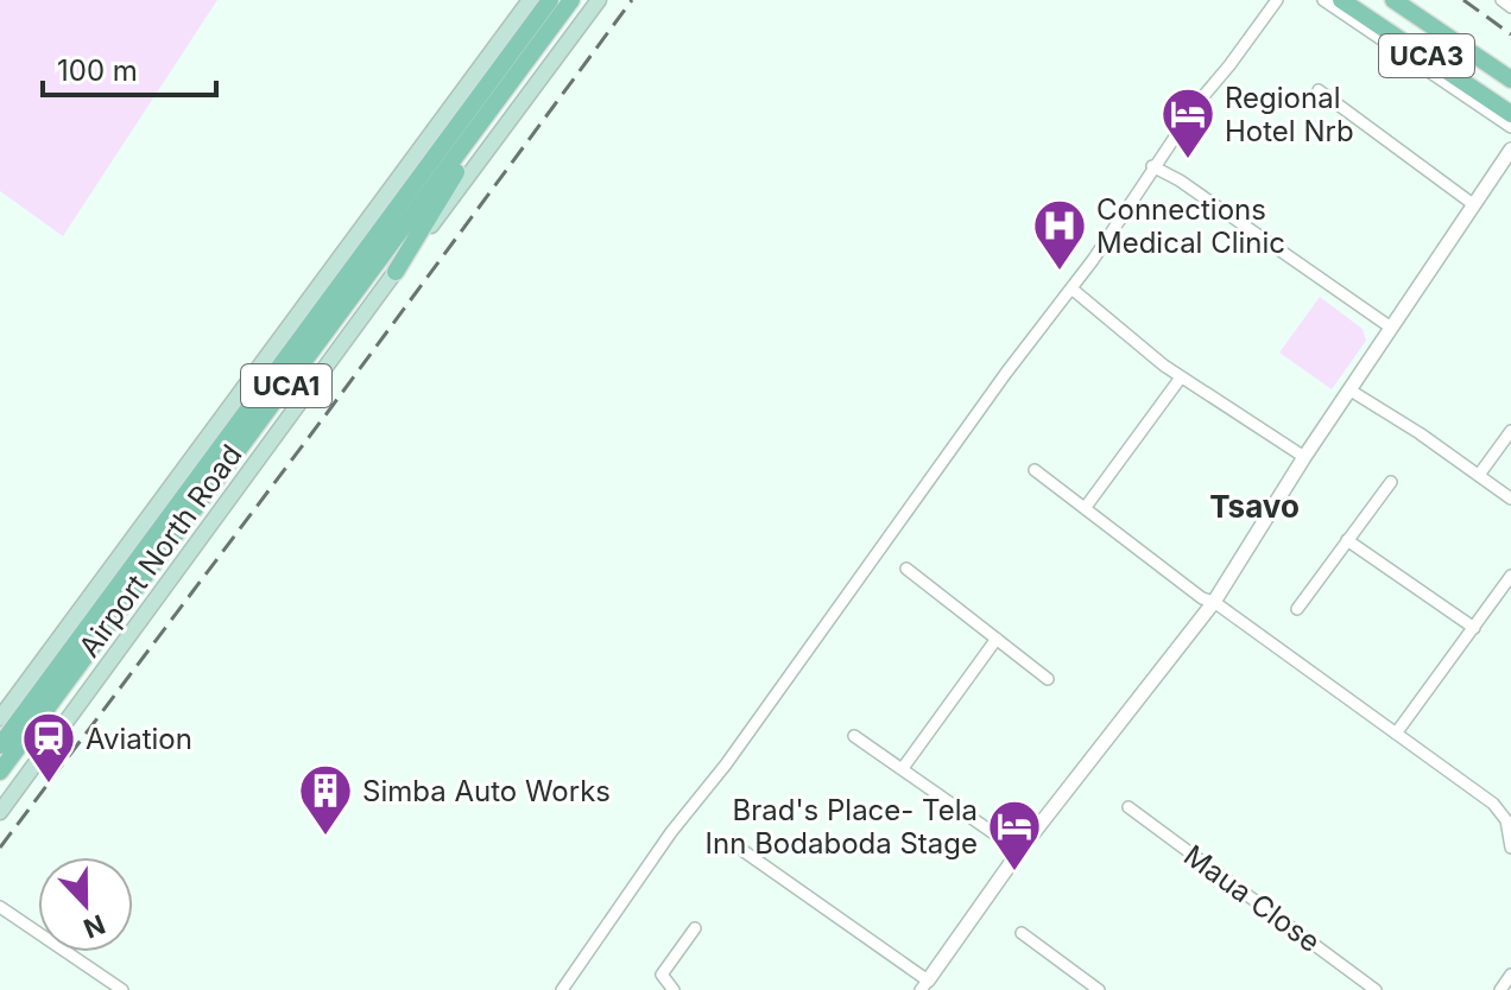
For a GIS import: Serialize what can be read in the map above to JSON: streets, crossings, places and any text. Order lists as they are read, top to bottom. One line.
{"streets":{"main road":["UCA3","UCA1","Airport North Road"],"street":["Maua Close"]},"districts":["Tsavo"],"places":{"hotel":["Regional Hotel Nrb","Brad's Place- Tela Inn Bodaboda Stage"],"hospital":["Connections Medical Clinic"],"station":["Aviation"],"building":["Simba Auto Works"]},"scale_bar":"100 m","north":"bottom"}
